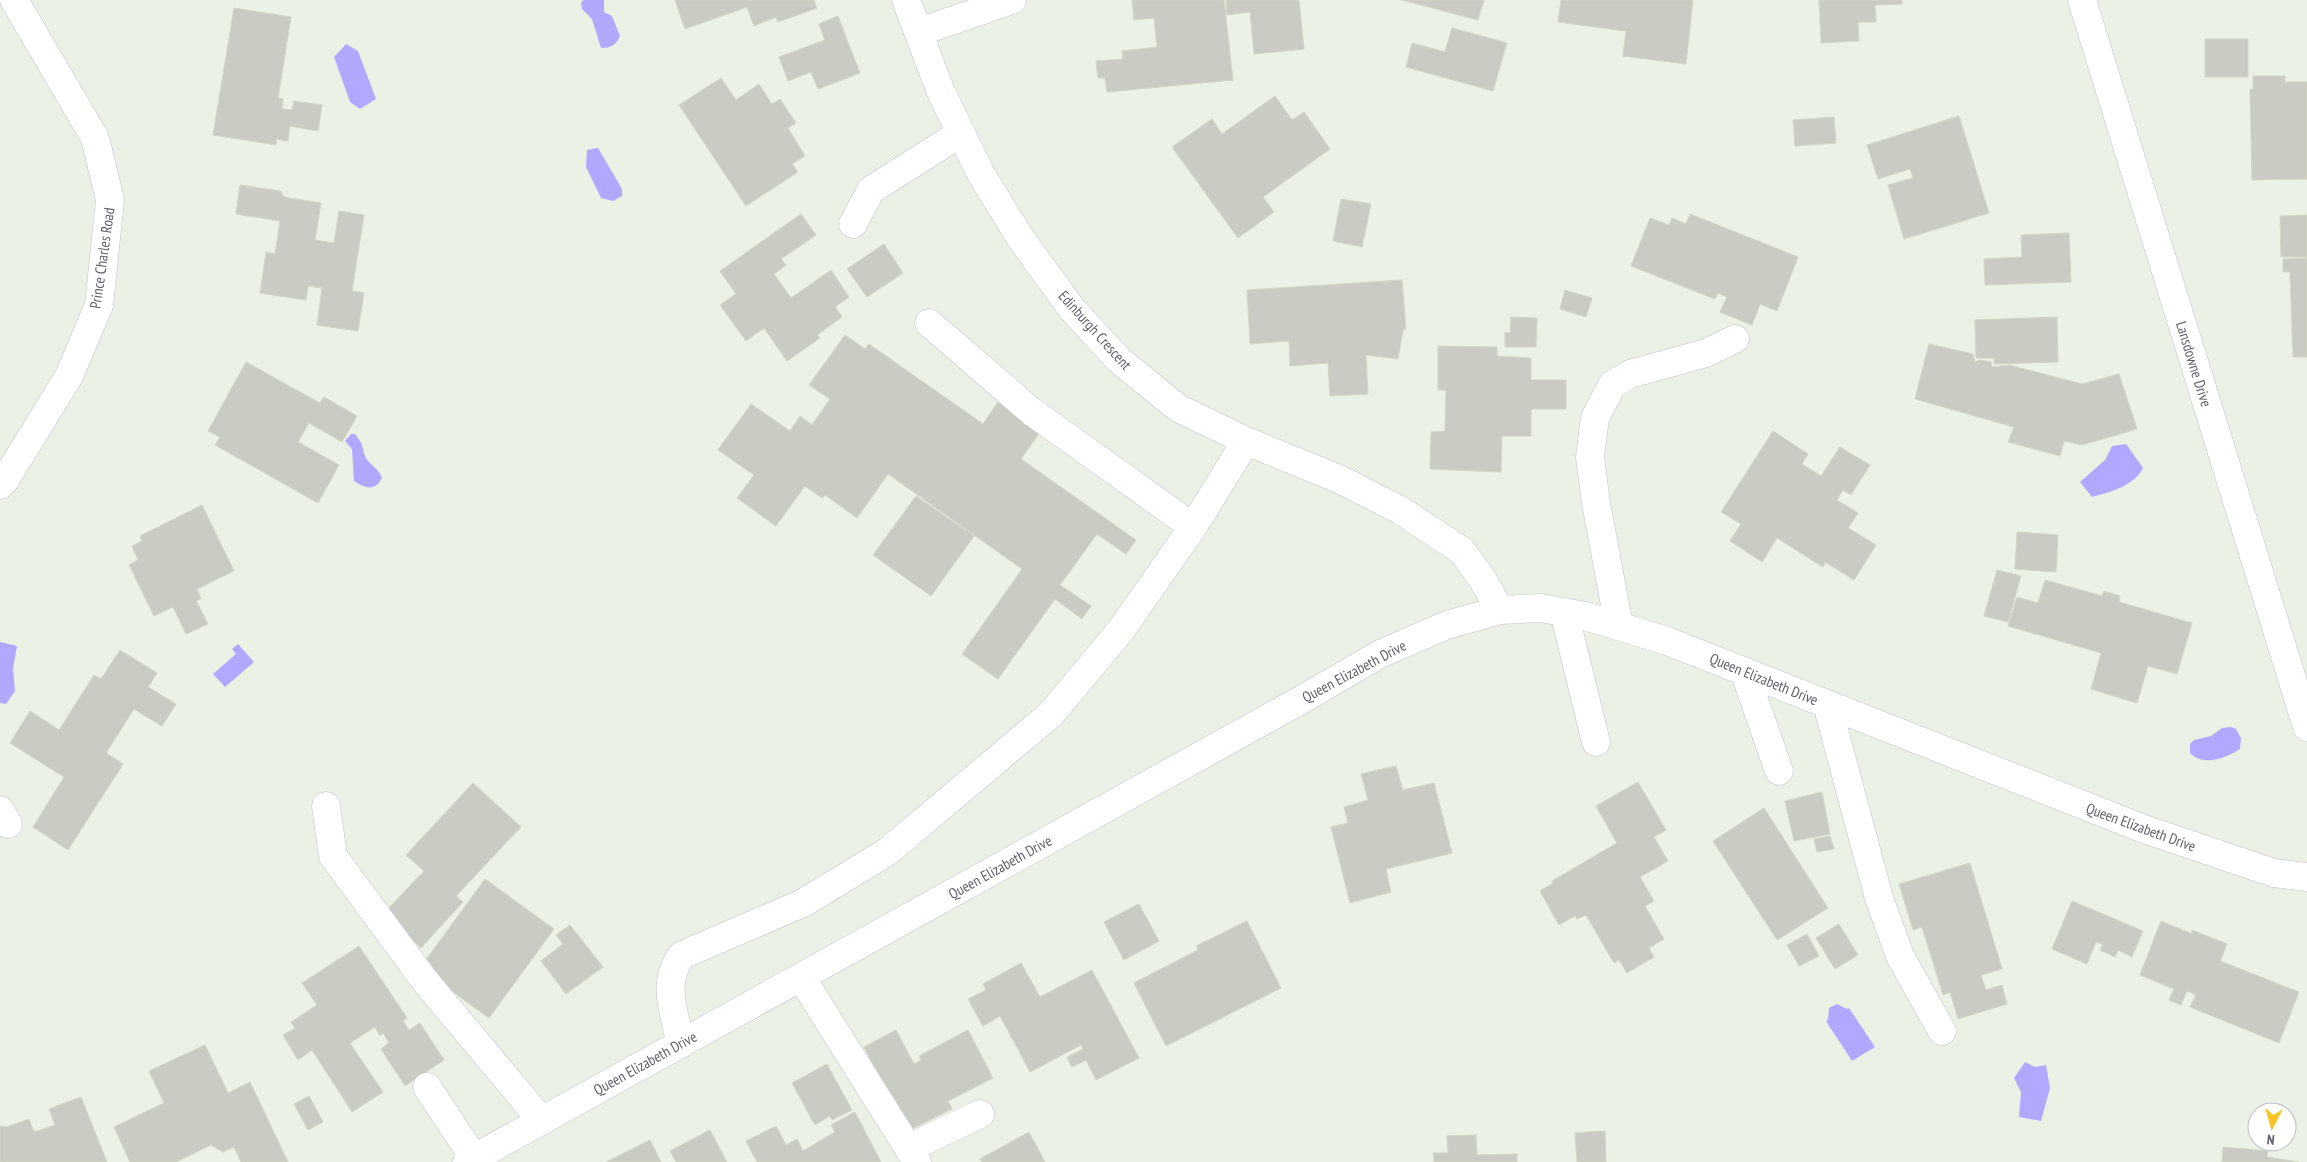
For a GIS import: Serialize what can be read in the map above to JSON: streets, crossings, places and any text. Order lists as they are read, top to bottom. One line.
{"streets":{"street":["Prince Charles Road","Edinburgh Crescent","Lansdowne Drive","Queen Elizabeth Drive"]},"crossings":[["Edinburgh Crescent","Queen Elizabeth Drive"]],"north":"bottom"}
